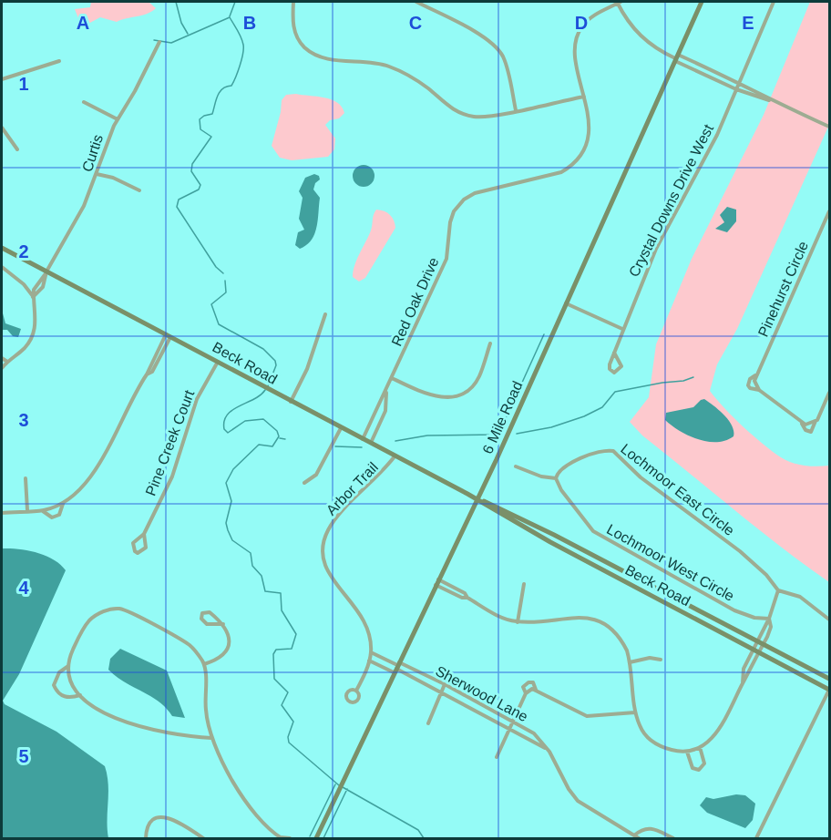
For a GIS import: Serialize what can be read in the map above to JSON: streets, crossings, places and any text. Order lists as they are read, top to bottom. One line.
{"streets":{"main road":["Beck Road","6 Mile Road"],"street":["Curtis","Crystal Downs Drive West","Pinehurst Circle","Red Oak Drive","Pine Creek Court","Arbor Trail","Lochmoor East Circle","Lochmoor West Circle","Sherwood Lane"]},"crossings":[["Curtis","Beck Road"],["Red Oak Drive","Beck Road"],["Beck Road","6 Mile Road"],["Beck Road","Pine Creek Court"],["Beck Road","Arbor Trail"],["6 Mile Road","Sherwood Lane"],["Lochmoor East Circle","Lochmoor West Circle"]],"grid":{"columns":["A","B","C","D","E"],"rows":["1","2","3","4","5"]}}
